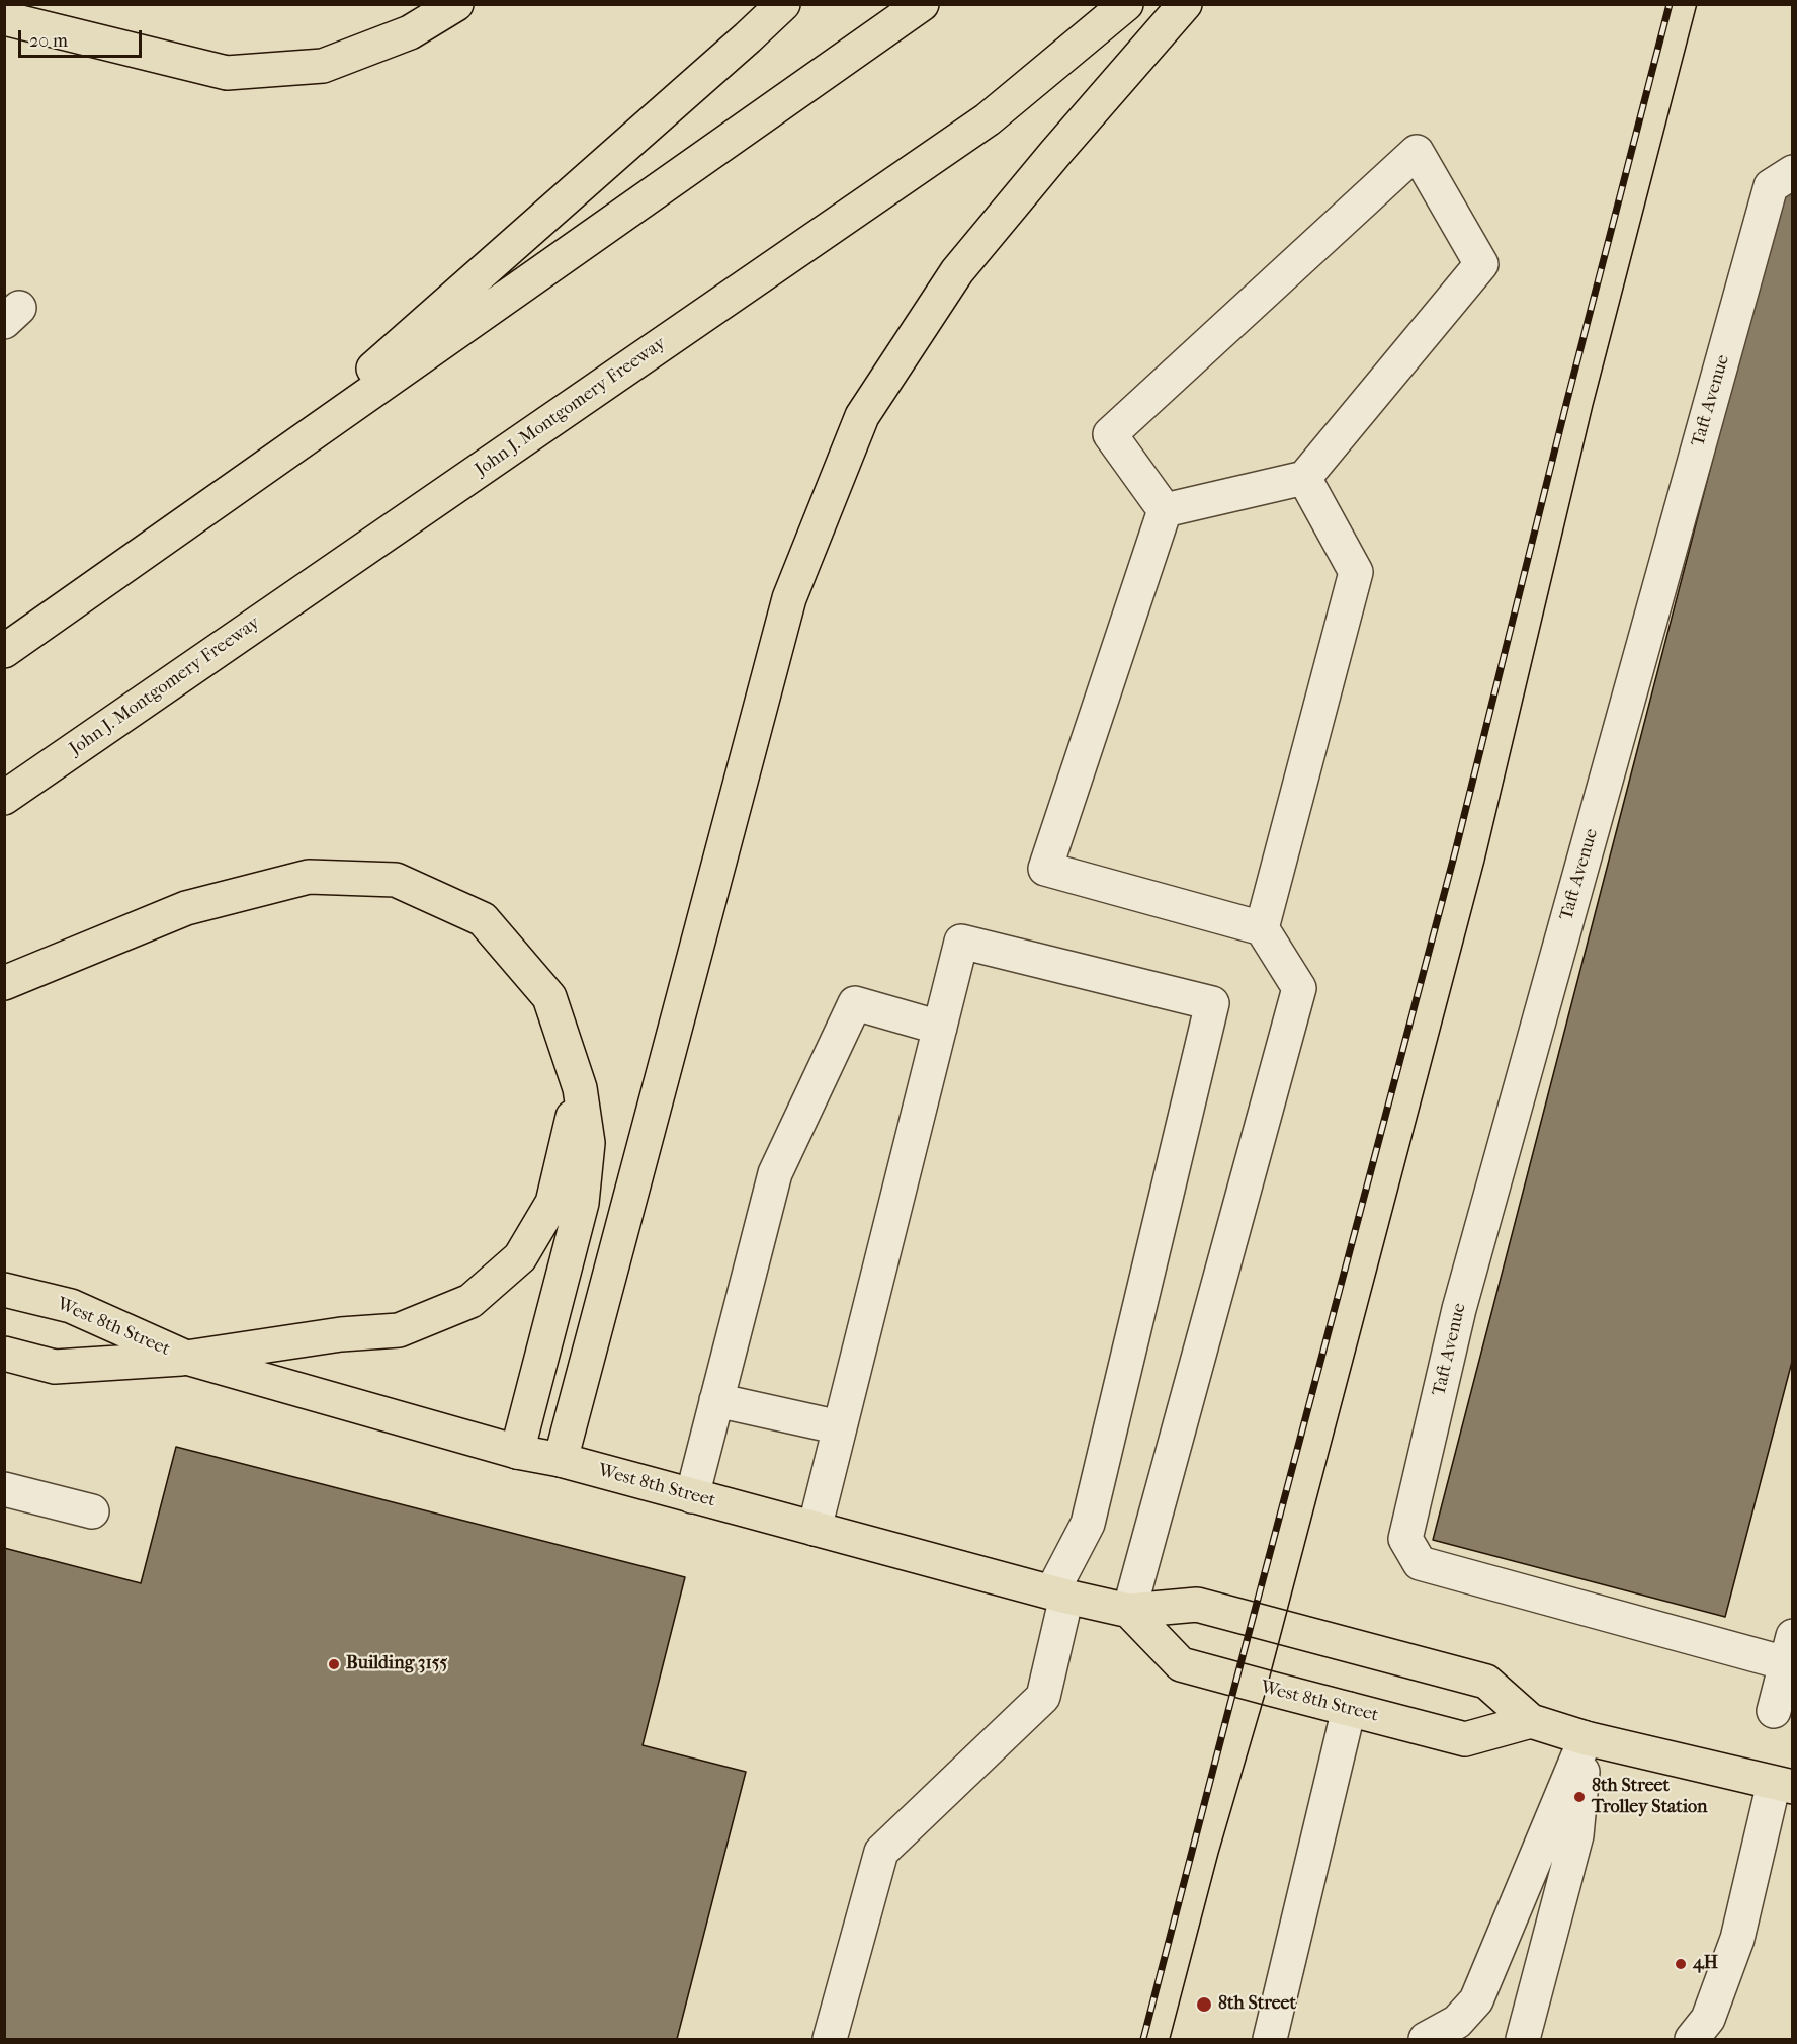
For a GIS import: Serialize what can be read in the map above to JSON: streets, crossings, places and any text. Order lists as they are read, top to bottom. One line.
{"streets":{"main road":["John J. Montgomery Freeway","West 8th Street"],"street":["Taft Avenue"]},"places":["Building 3155","8th Street Trolley Station","4H","8th Street"],"scale_bar":"20 m"}
